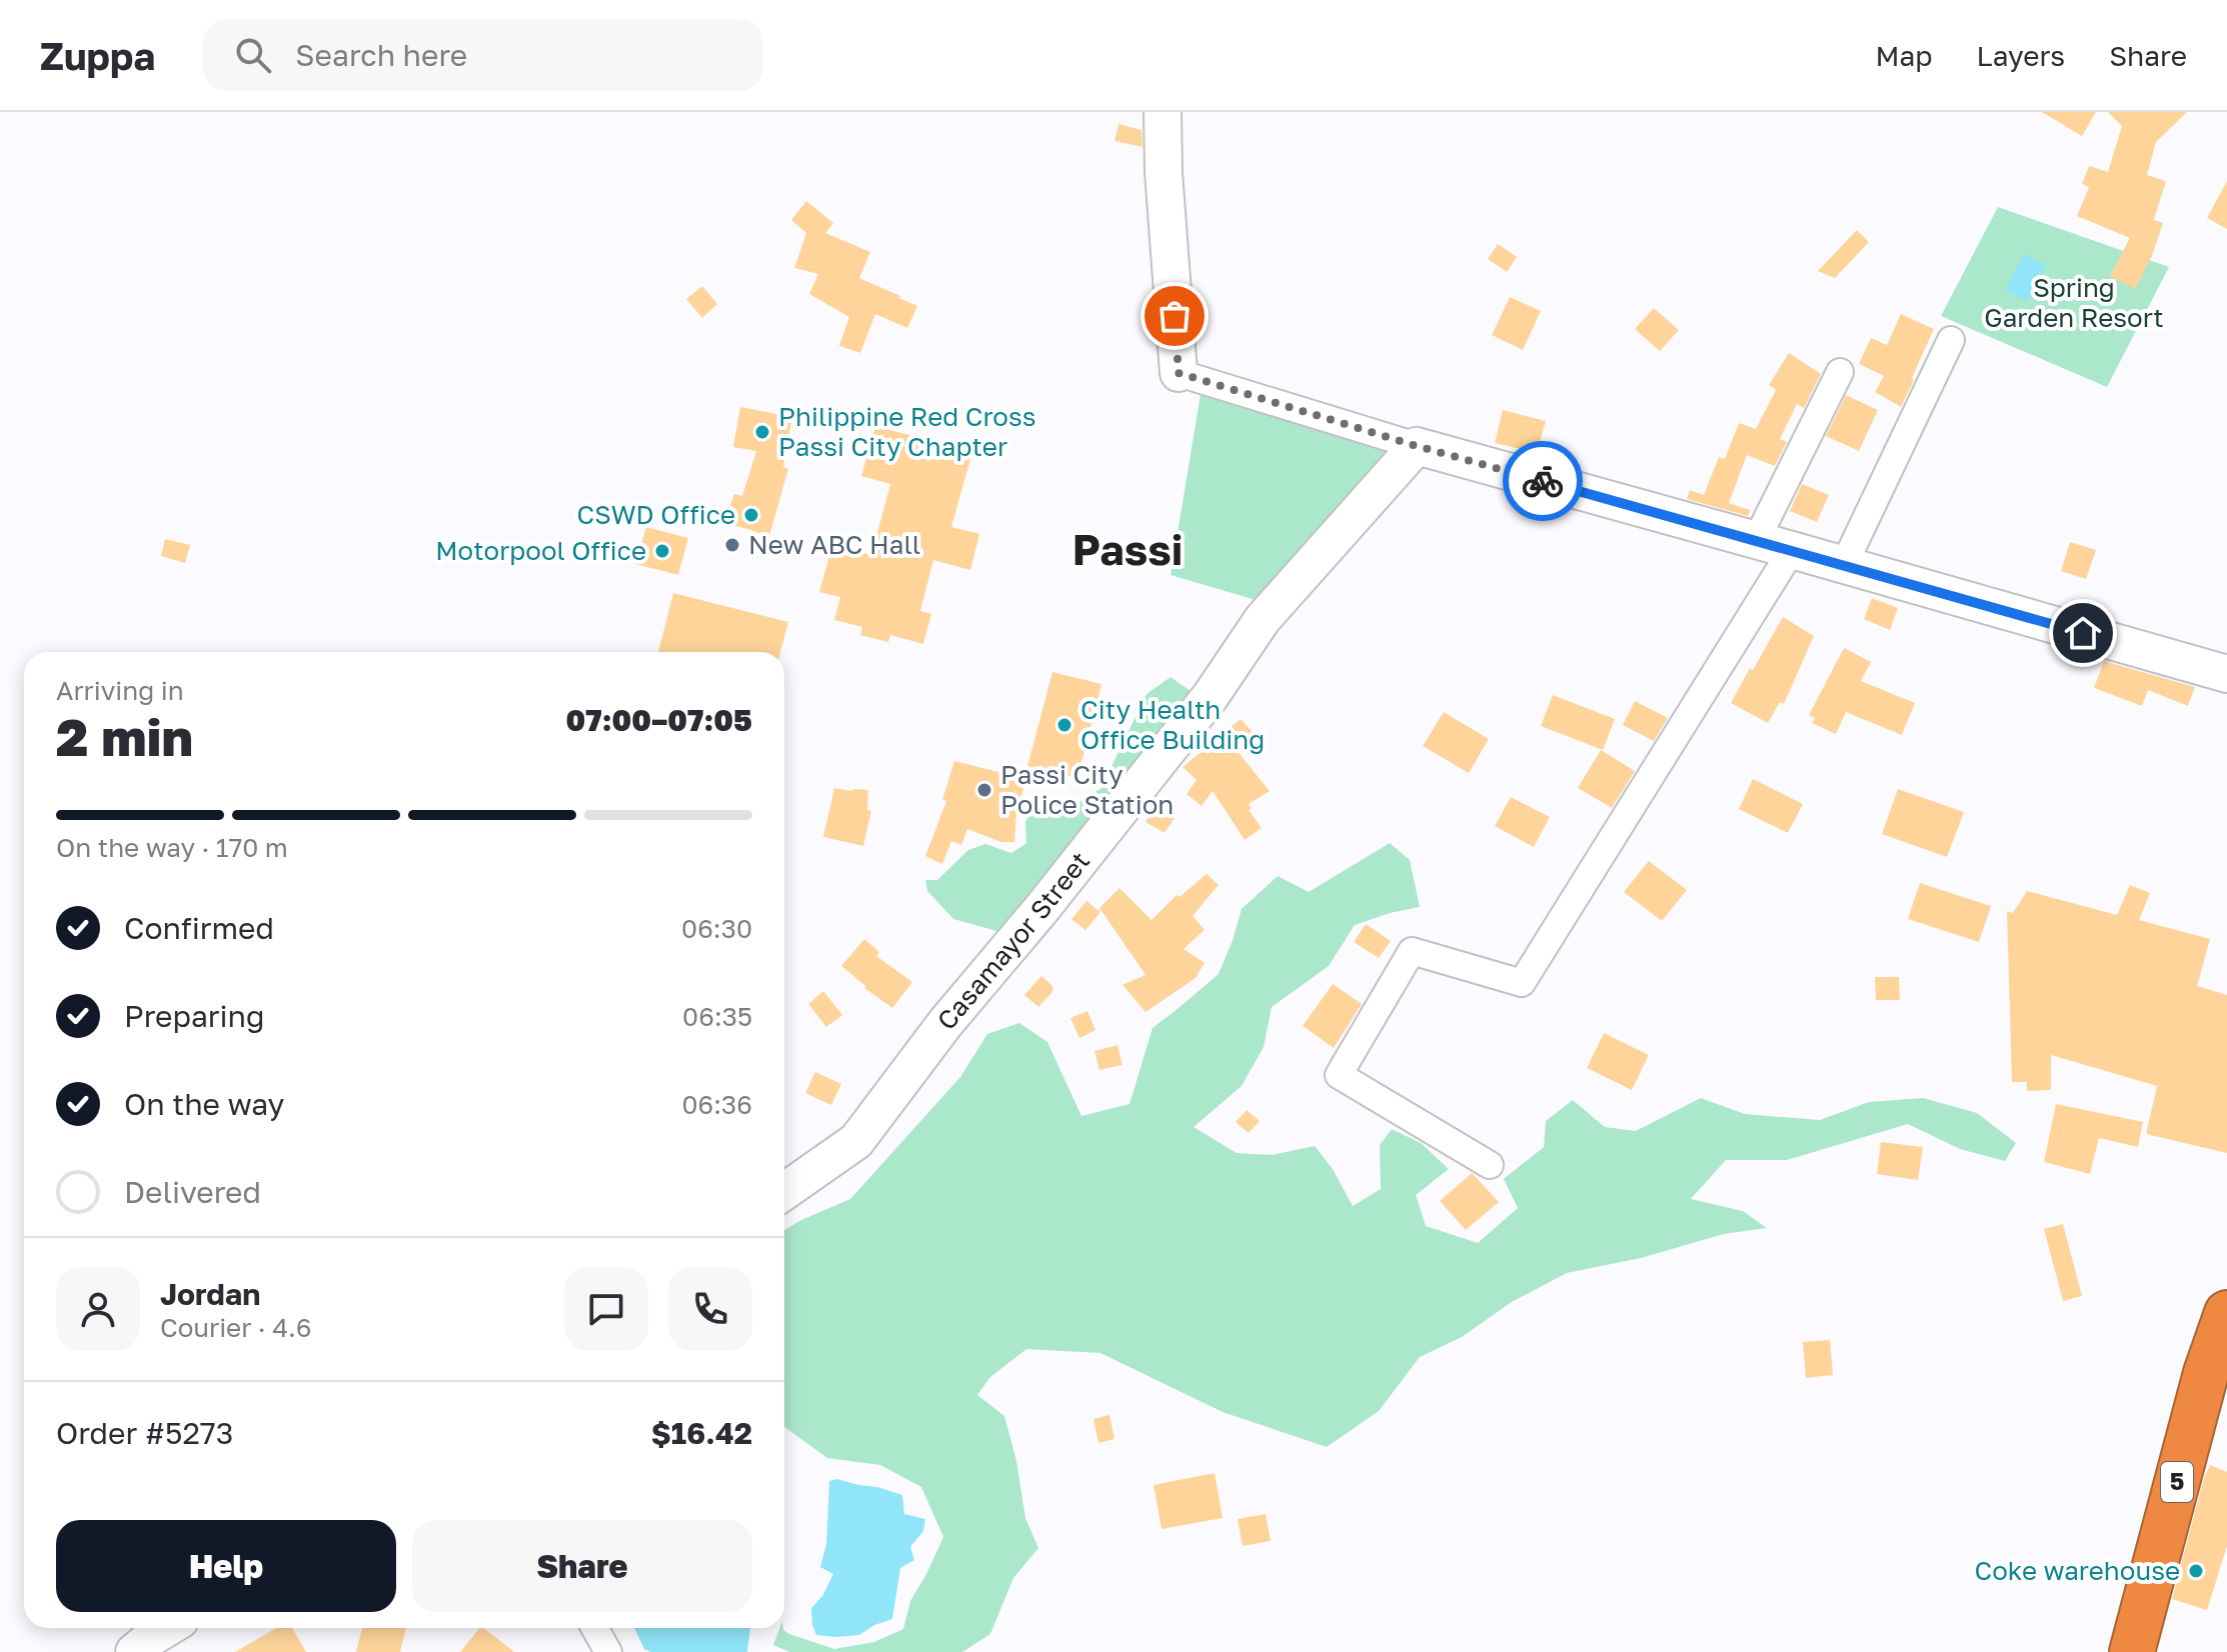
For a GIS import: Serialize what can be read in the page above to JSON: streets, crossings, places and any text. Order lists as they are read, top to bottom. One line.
{"streets":{"highway":["5"],"street":["Casamayor Street"]},"districts":["Passi"],"parks":["Spring Garden Resort"],"places":["Philippine Red Cross Passi City Chapter","CSWD Office","New ABC Hall","Motorpool Office","City Health Office Building","Passi City Police Station","Coke warehouse"],"page":{"header":"Zuppa","search":"Search here","nav":["Map","Layers","Share"],"heading":["2 min","Arriving in","07:00–07:05"],"panel":["Jordan","Courier · 4.6","Order #5273","$16.42"],"bar":"On the way · 170 m","list":[["Confirmed","06:30"],["Preparing","06:35"],["On the way","06:36"],"Delivered"],"buttons":["Help","Share"]}}
